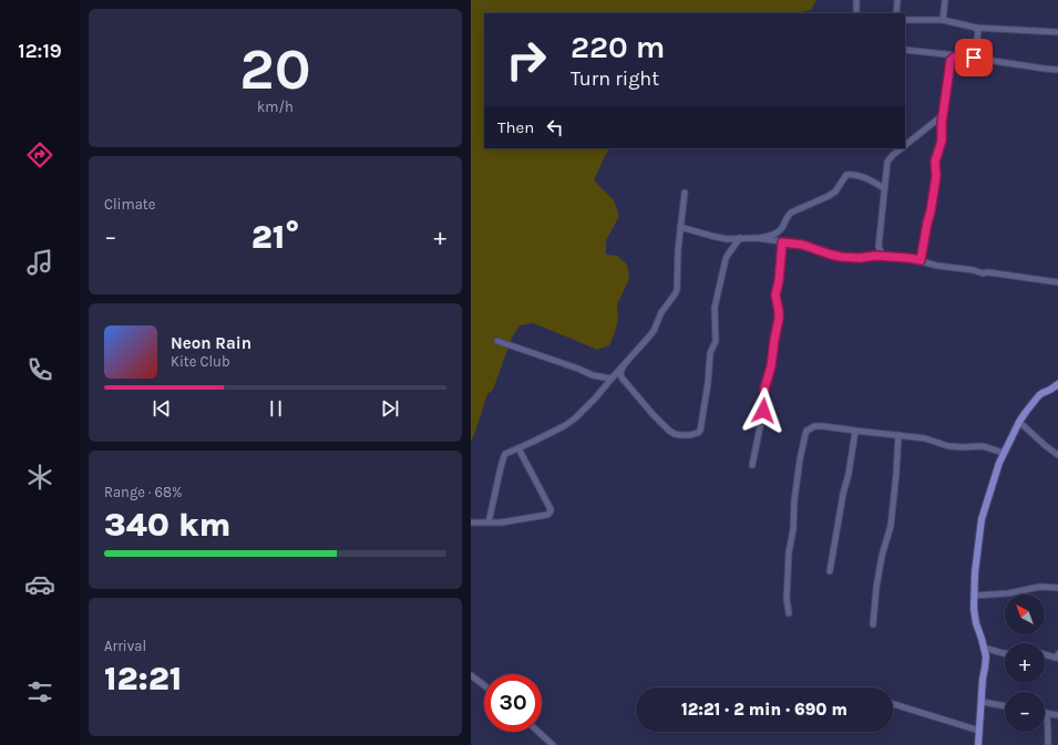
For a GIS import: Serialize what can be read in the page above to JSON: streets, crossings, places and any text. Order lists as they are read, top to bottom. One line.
{"north":"top left","page":{"tabs":"12:19","tile":[["20","km/h"],"Climate",["Range · 68%","340 km"],["Arrival","12:21"]],"turn":["220 m","Turn right"],"then":"Then","heat":["−","21°","+"],"song":["Neon Rain","Kite Club"],"map_buttons":["+","−"],"limit":"30","trip":"12:21 · 2 min · 690 m"}}
